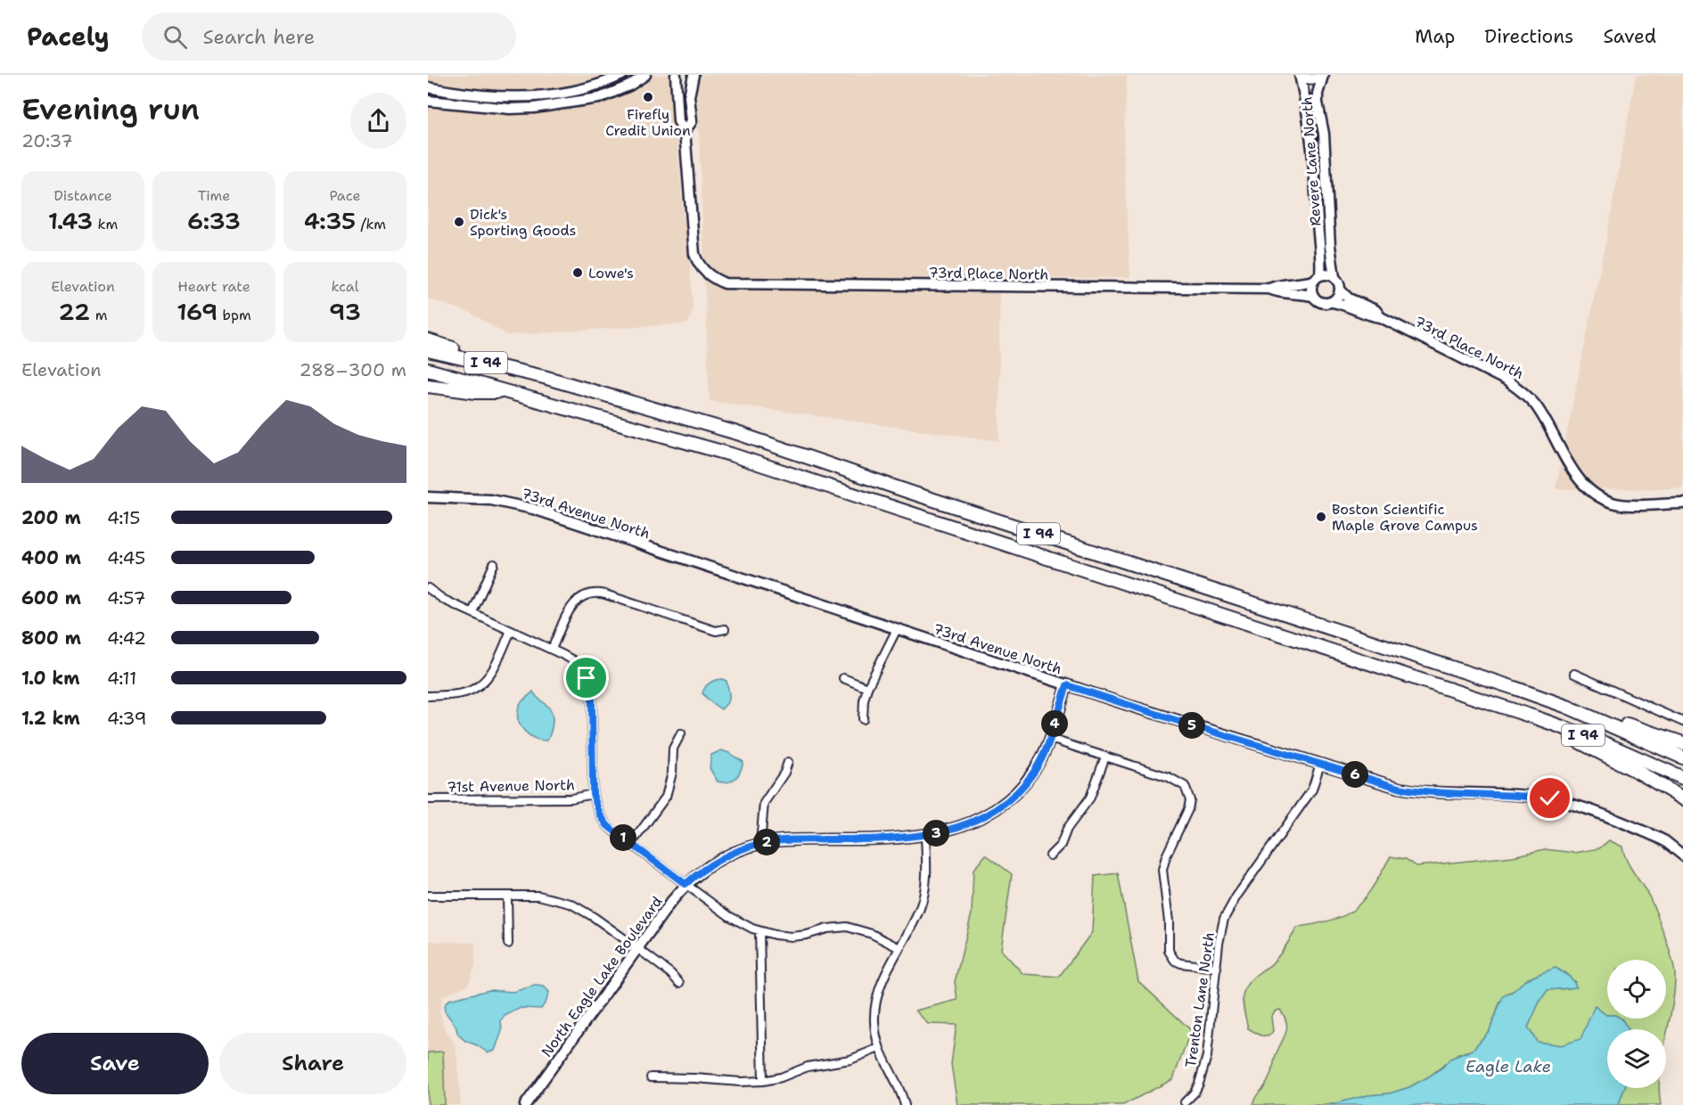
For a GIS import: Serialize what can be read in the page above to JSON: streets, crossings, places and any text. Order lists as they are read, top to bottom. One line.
{"streets":{"highway":["I 94"],"street":["Revere Lane North","73rd Place North","73rd Avenue North","71st Avenue North","North Eagle Lake Boulevard","Trenton Lane North"]},"crossings":[["Revere Lane North","73rd Place North"],["73rd Avenue North","North Eagle Lake Boulevard"],["73rd Avenue North","Trenton Lane North"]],"water":["Eagle Lake"],"places":["Firefly Credit Union","Dick's Sporting Goods","Lowe's","Boston Scientific Maple Grove Campus"],"page":{"header":"Pacely","search":"Search here","nav":["Map","Directions","Saved"],"heading":["Evening run","20:37"],"stats":[["Distance","1.43 km"],["Time","6:33"],["Pace","4:35 /km"],["Elevation","22 m"],["Heart rate","169 bpm"],["kcal","93"]],"chart":["Elevation","288–300 m"],"list":[{"name":"200 m","note":"4:15"},{"name":"400 m","note":"4:45"},{"name":"600 m","note":"4:57"},{"name":"800 m","note":"4:42"},{"name":"1.0 km","note":"4:11"},{"name":"1.2 km","note":"4:39"}],"pins":["4","5","6","3","1","2"],"buttons":["Save","Share"]}}
